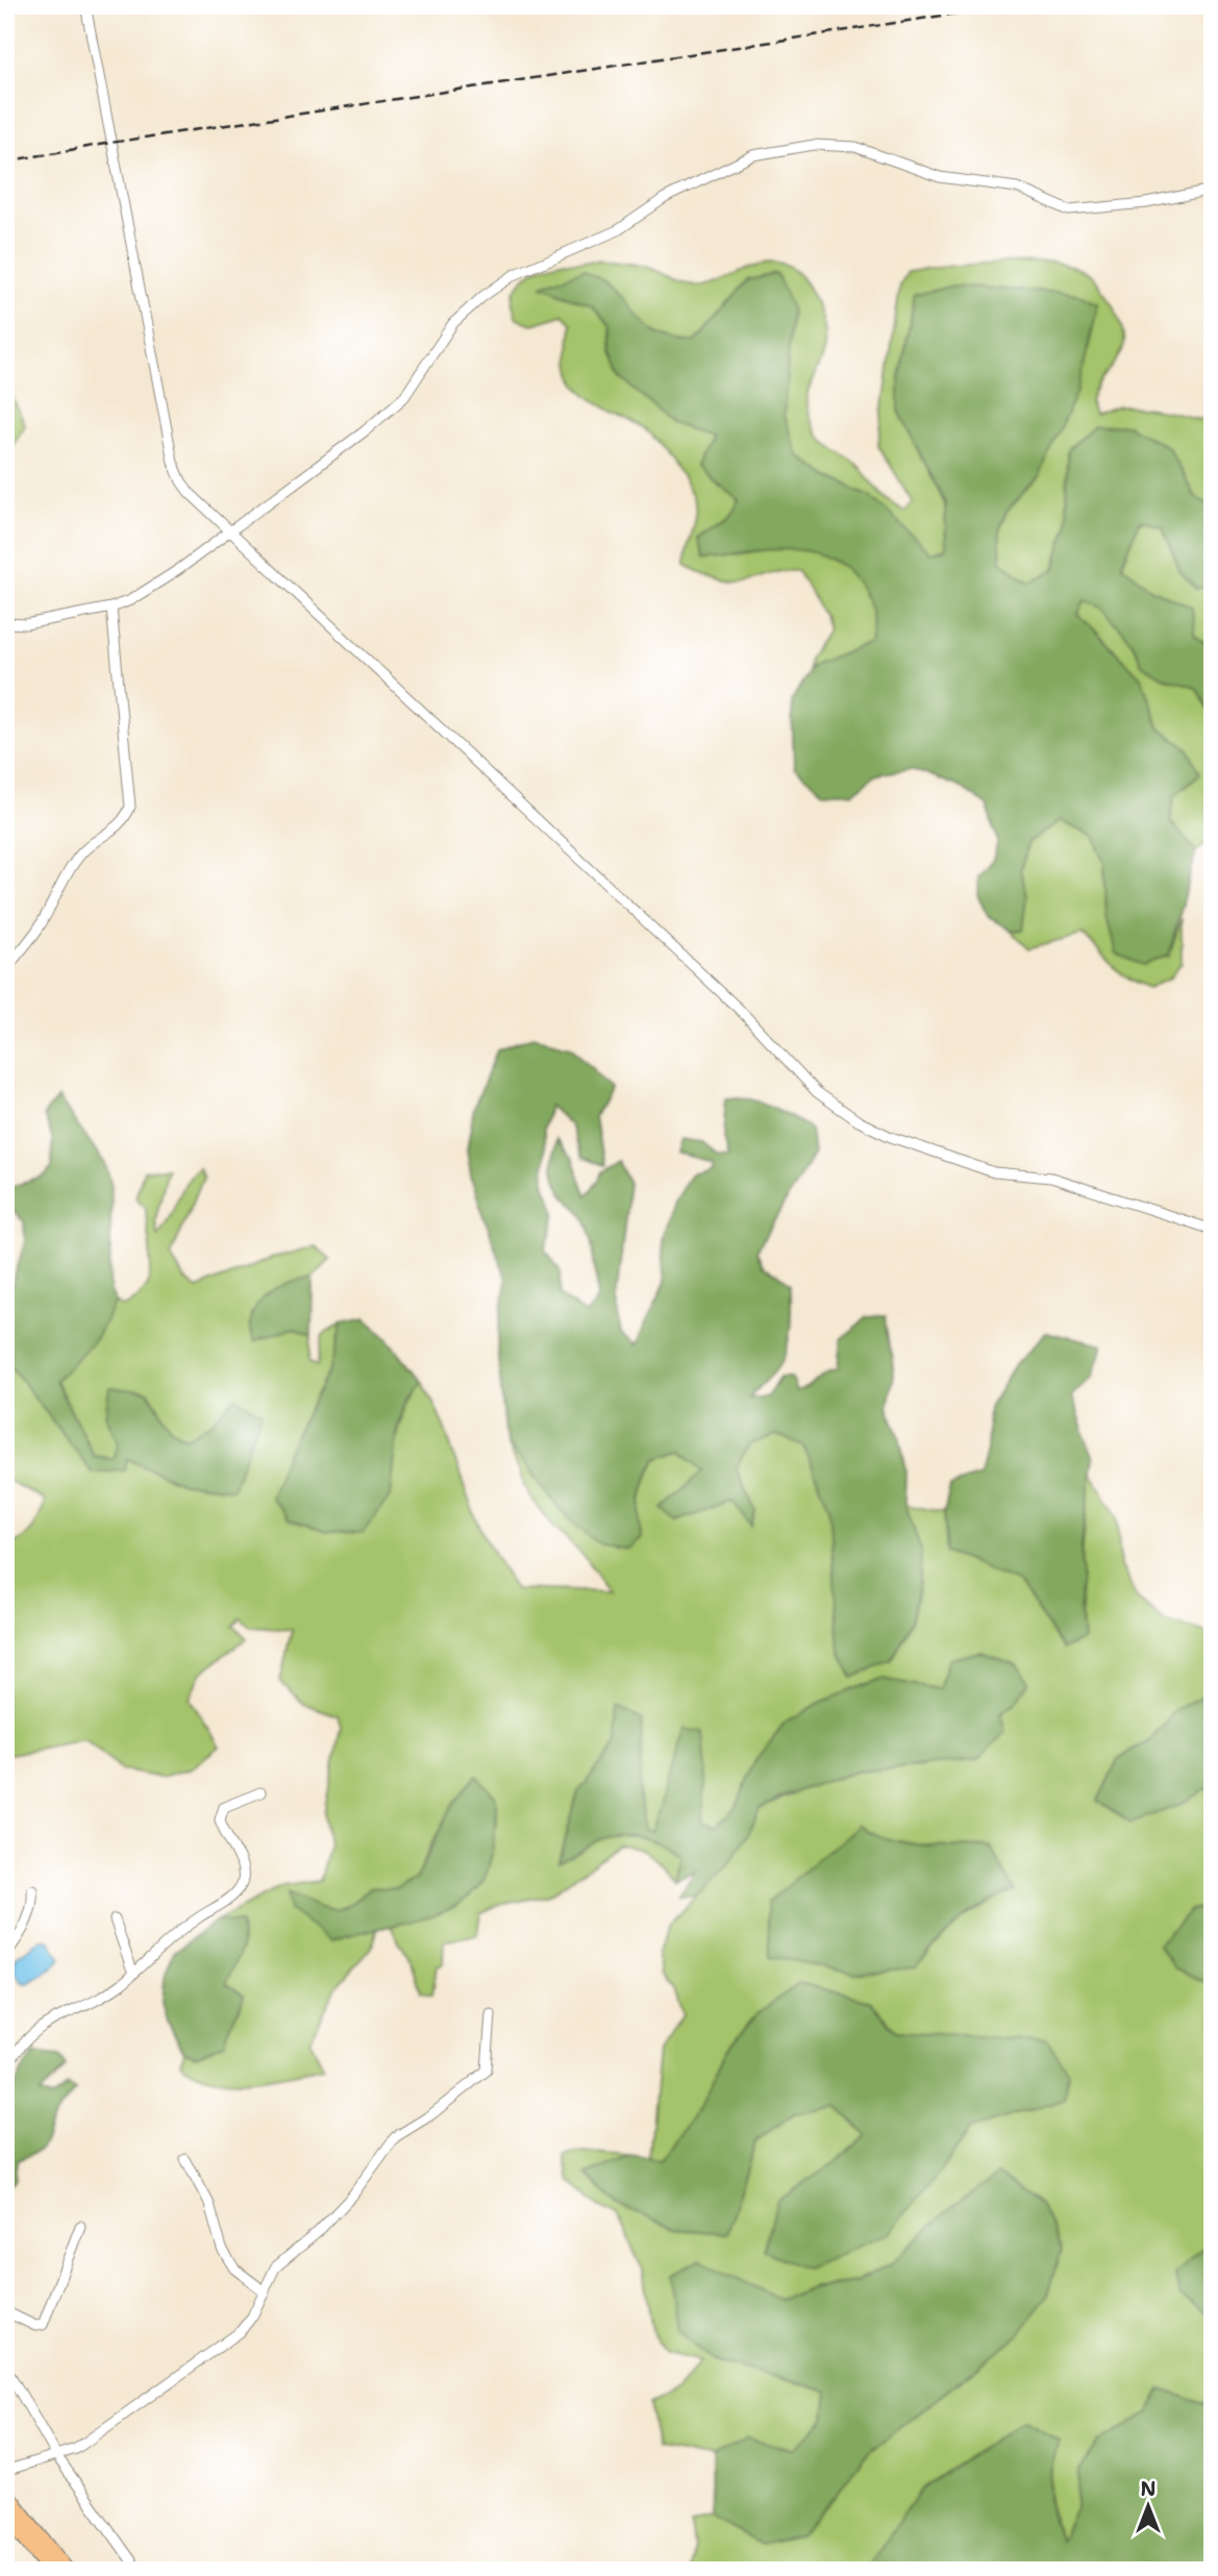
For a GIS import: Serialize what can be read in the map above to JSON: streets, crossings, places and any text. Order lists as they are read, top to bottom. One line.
{"north":"top"}
